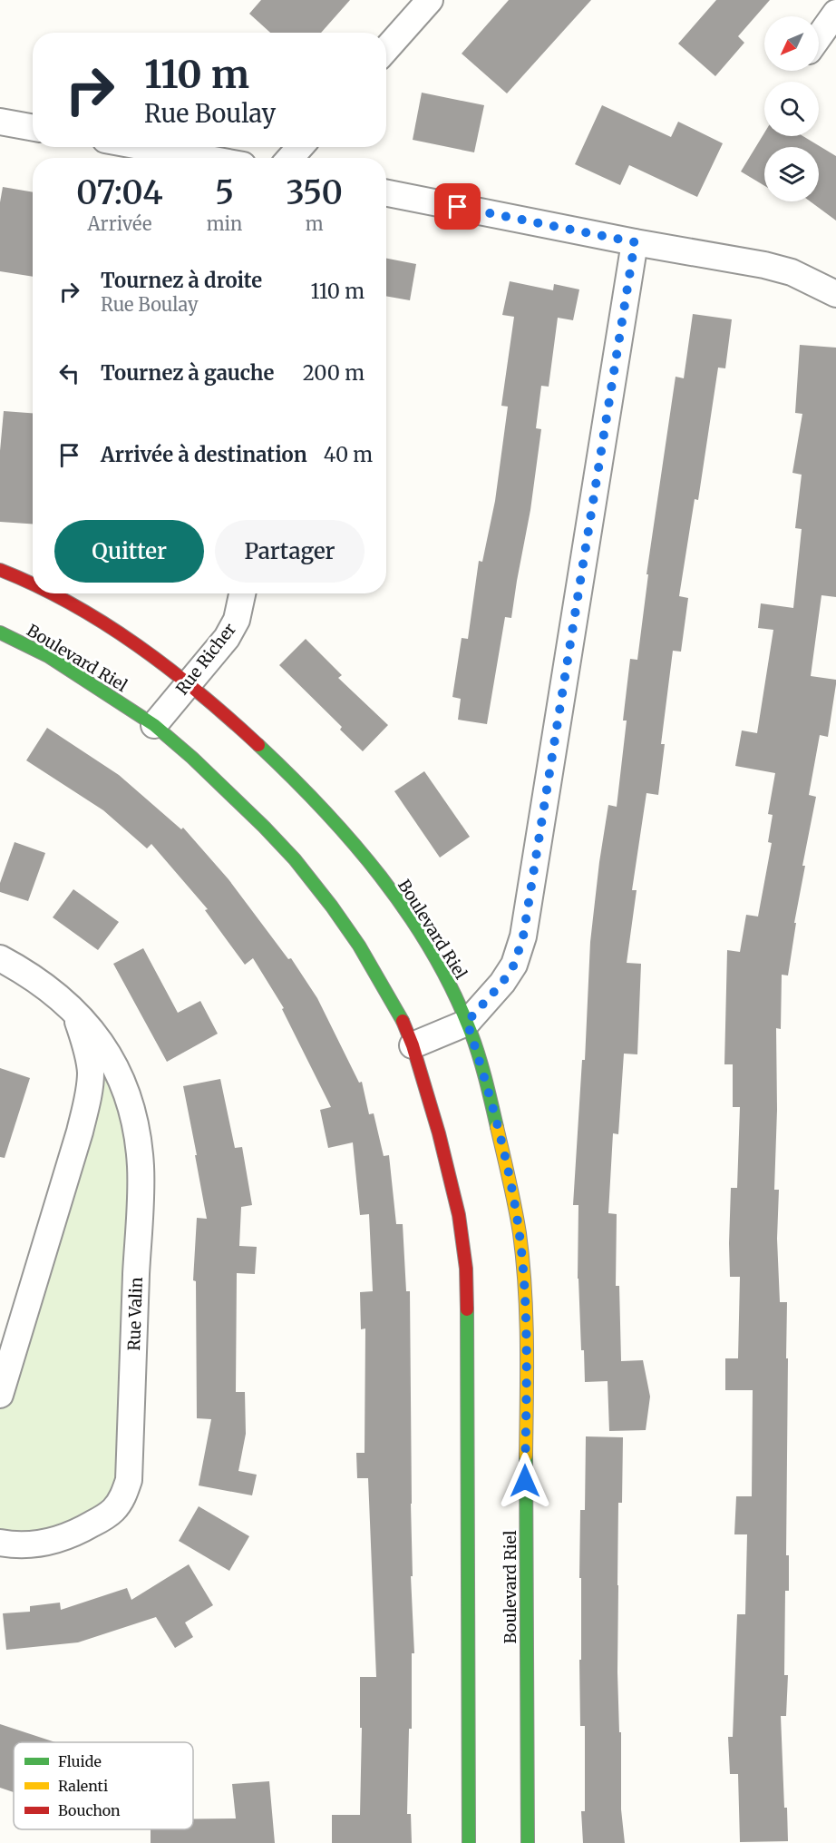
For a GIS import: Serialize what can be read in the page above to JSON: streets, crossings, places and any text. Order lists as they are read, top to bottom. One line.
{"streets":{"street":["Boulevard Riel","Rue Richer","Rue Valin"]},"crossings":[["Boulevard Riel","Rue Richer"]],"legend":["Fluide","Ralenti","Bouchon"],"north":"bottom left","page":{"turn":["110 m","Rue Boulay"],"eta":["07:04","Arrivée","5","min","350","m"],"list":[{"name":"Tournez à droite","note":"Rue Boulay","value":"110 m"},{"name":"Tournez à gauche","value":"200 m"},{"name":"Arrivée à destination","value":"40 m"}],"buttons":["Quitter","Partager"]}}
